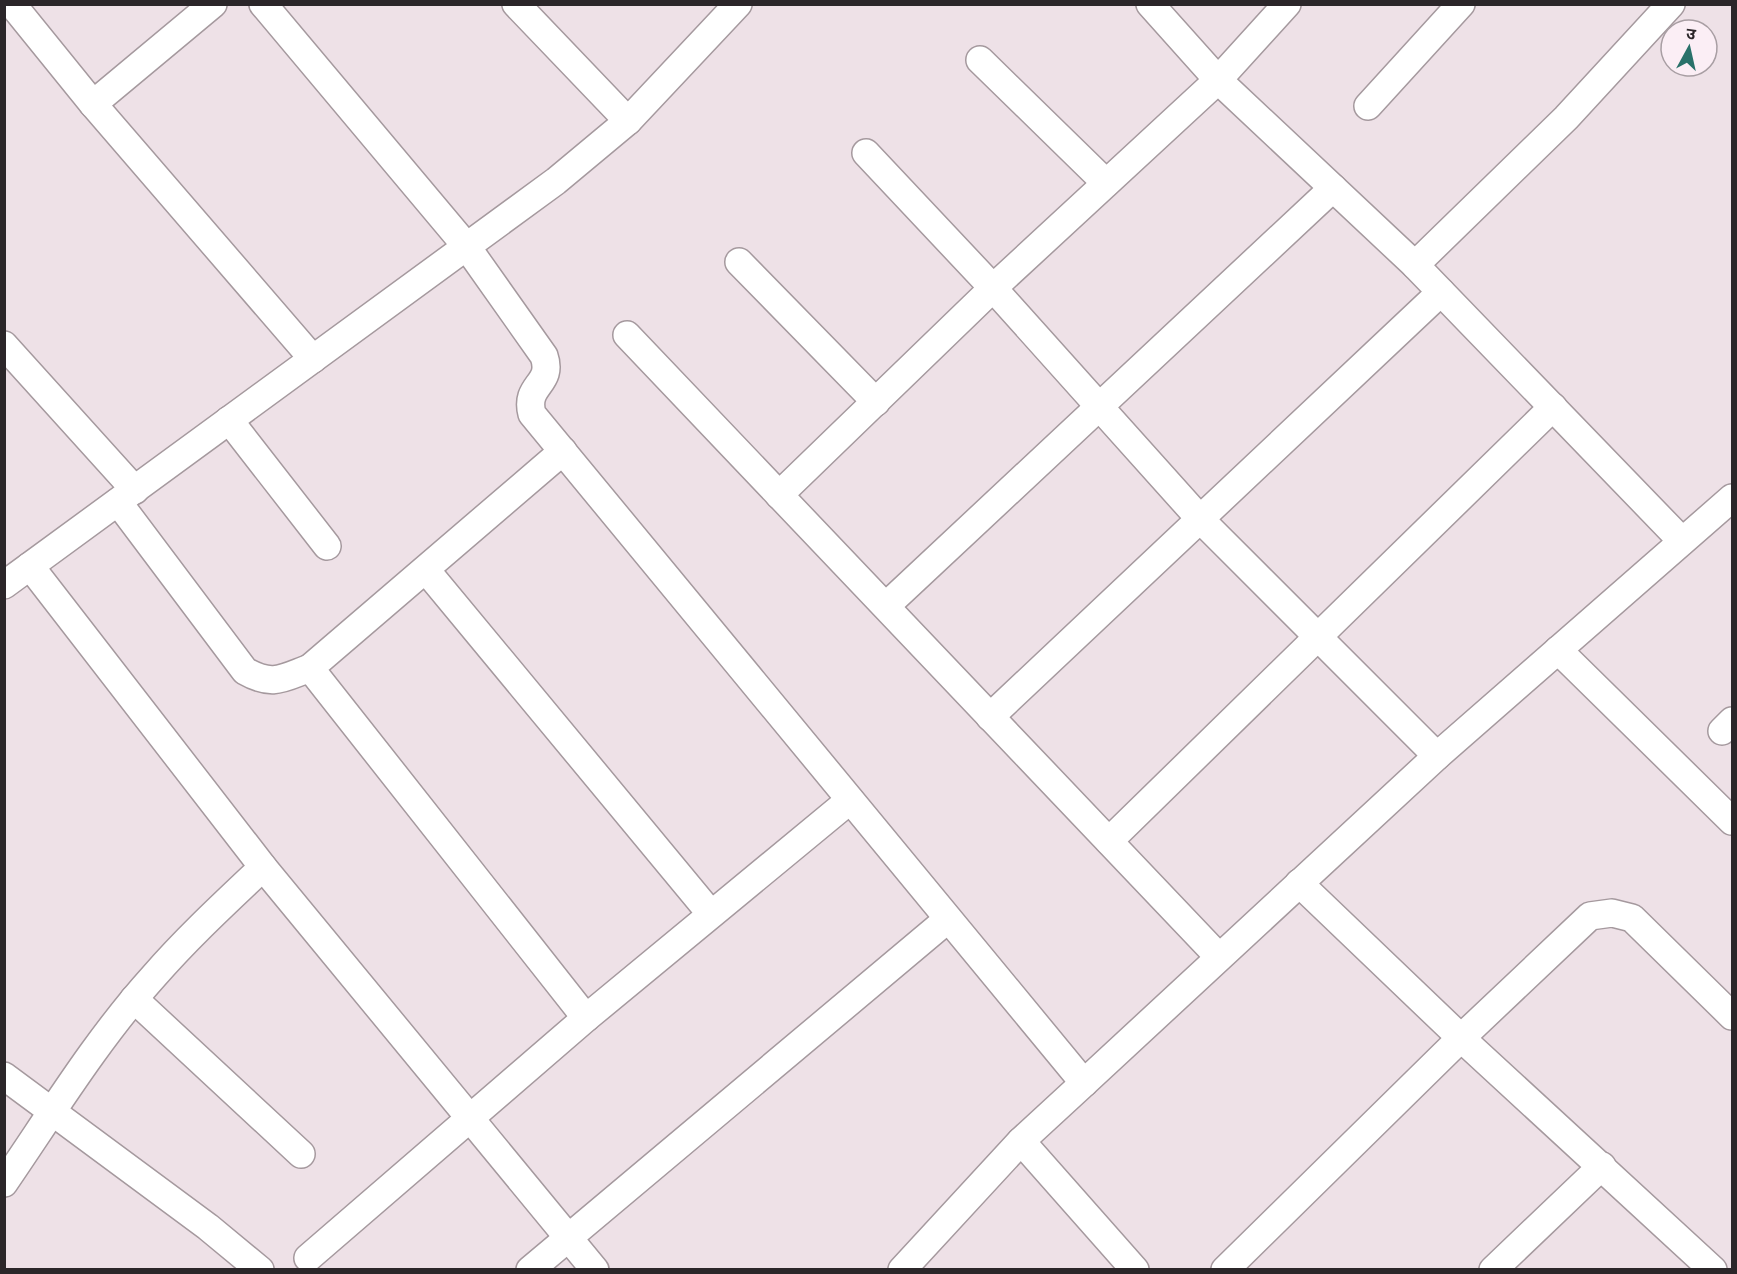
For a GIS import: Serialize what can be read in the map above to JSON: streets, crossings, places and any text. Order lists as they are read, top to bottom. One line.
{"north":"top"}
